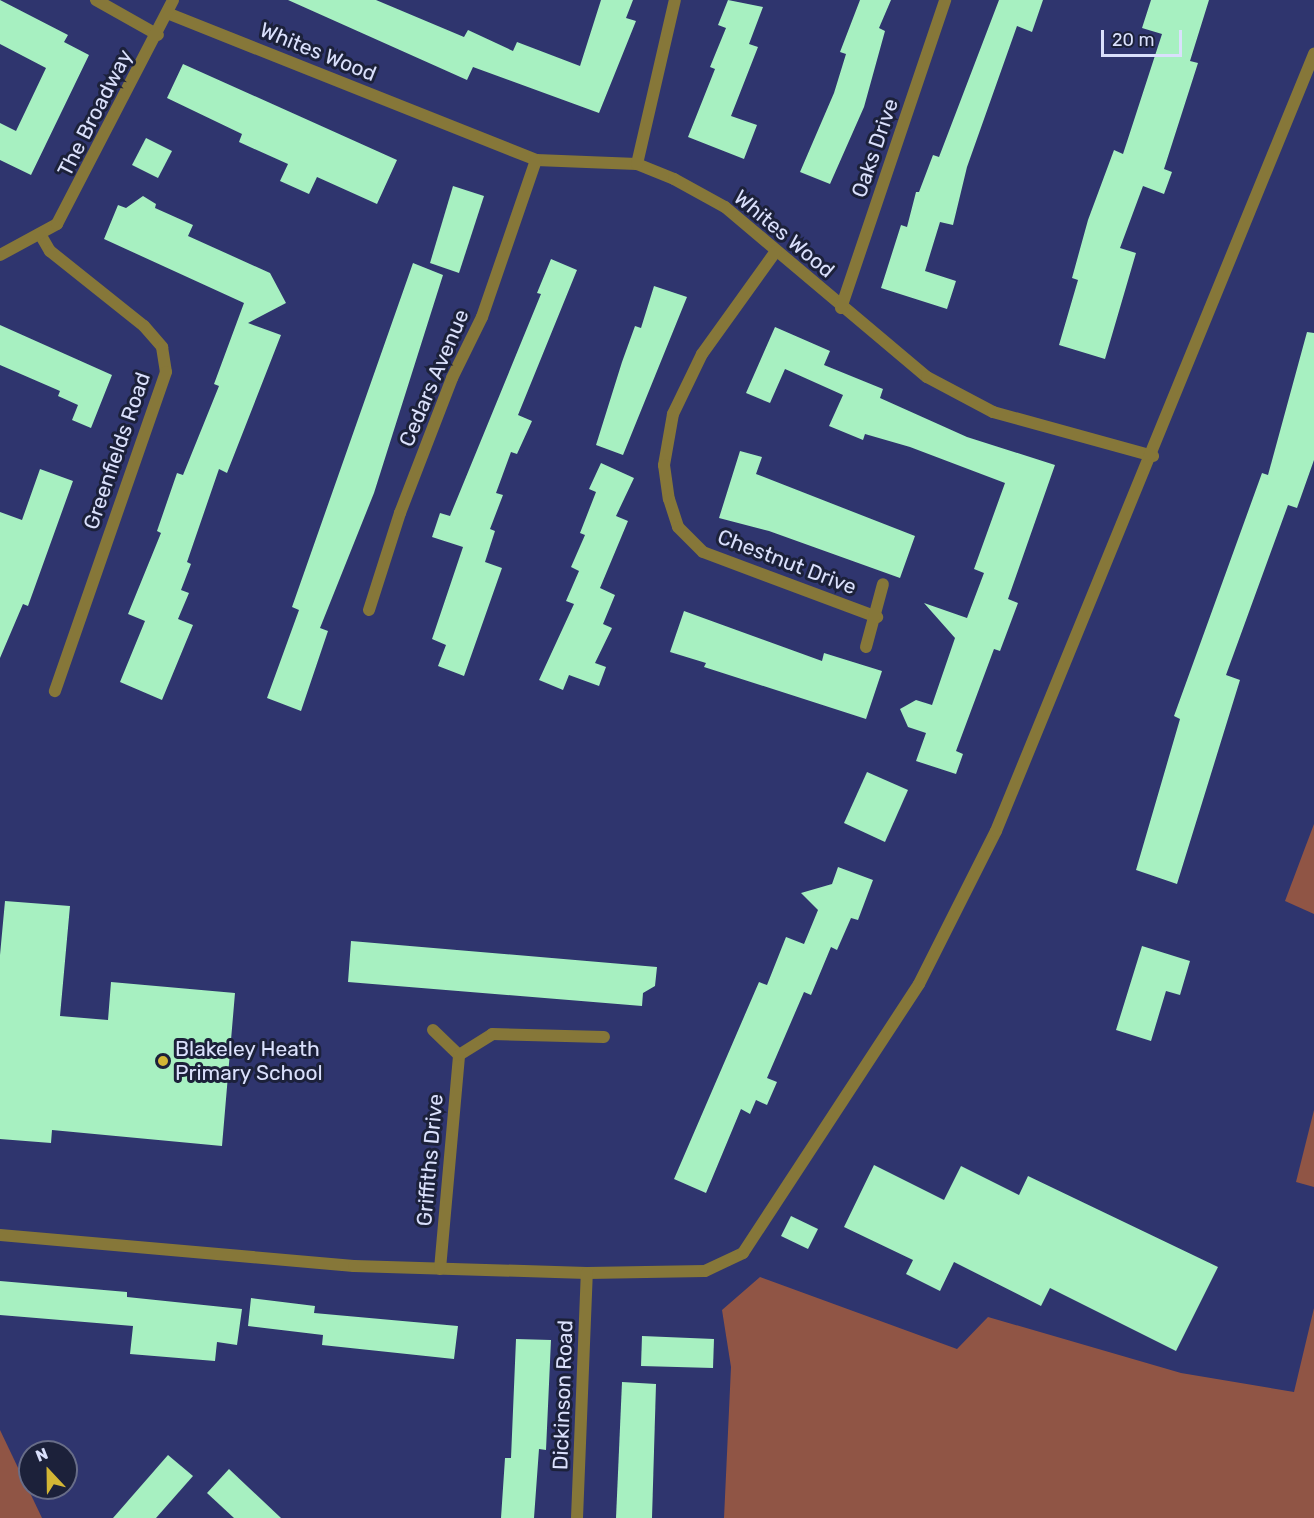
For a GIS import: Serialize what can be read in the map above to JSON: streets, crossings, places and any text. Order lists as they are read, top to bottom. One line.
{"streets":{"street":["Whites Wood","The Broadway","Oaks Drive","Cedars Avenue","Greenfields Road","Chestnut Drive","Griffiths Drive","Dickinson Road"]},"crossings":[["Whites Wood","The Broadway"],["Whites Wood","Oaks Drive"],["Whites Wood","Cedars Avenue"],["Whites Wood","Chestnut Drive"],["The Broadway","Greenfields Road"]],"places":["Blakeley Heath Primary School"],"scale_bar":"20 m","north":"top"}
